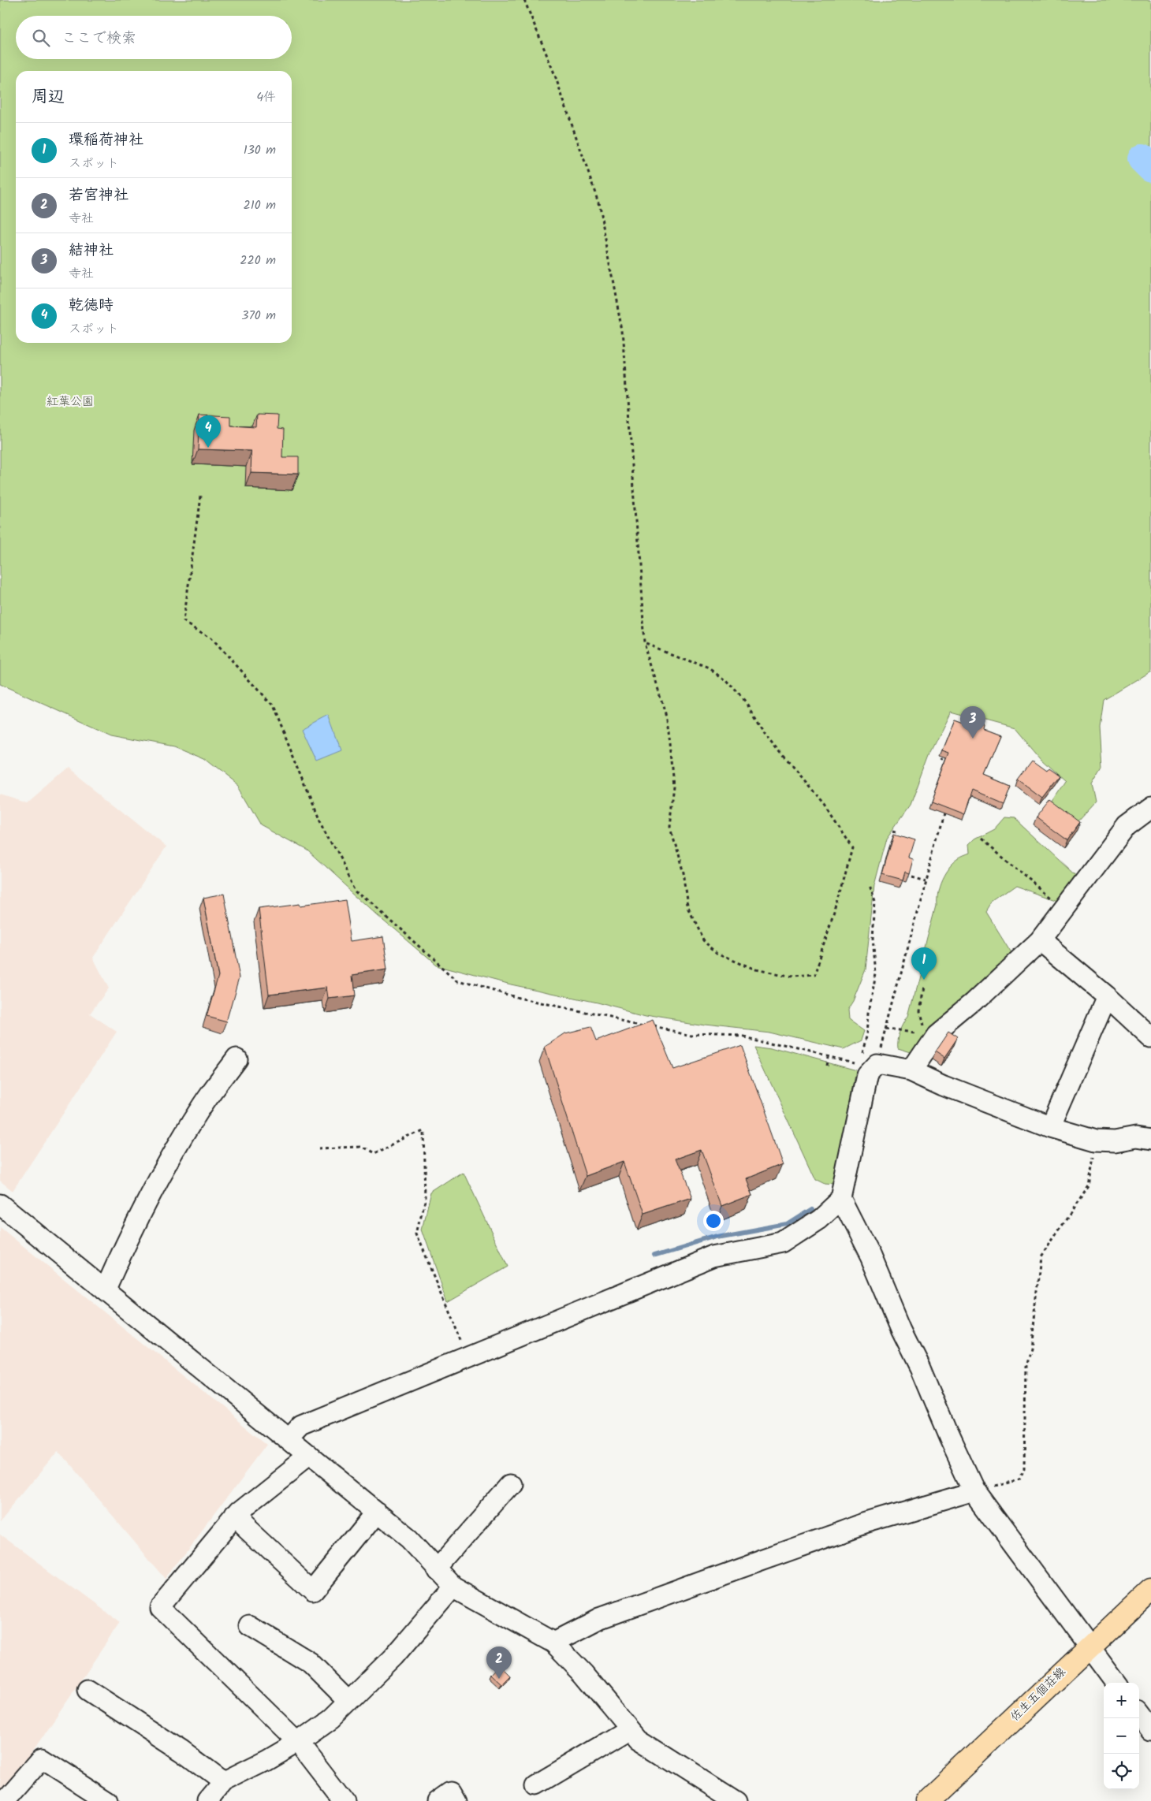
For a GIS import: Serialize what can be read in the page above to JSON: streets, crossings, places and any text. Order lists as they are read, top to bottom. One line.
{"streets":{"main road":["佐生五個荘線"]},"parks":["紅葉公園"],"page":{"search":"ここで検索","heading":["周辺","4件"],"list":[{"mark":"1","name":"環稲荷神社","note":"スポット","value":"130 m"},{"mark":"2","name":"若宮神社","note":"寺社","value":"210 m"},{"mark":"3","name":"結神社","note":"寺社","value":"220 m"},{"mark":"4","name":"乾徳時","note":"スポット","value":"370 m"}],"pins":["4","3","1","2"],"map_buttons":["+","−"]}}
